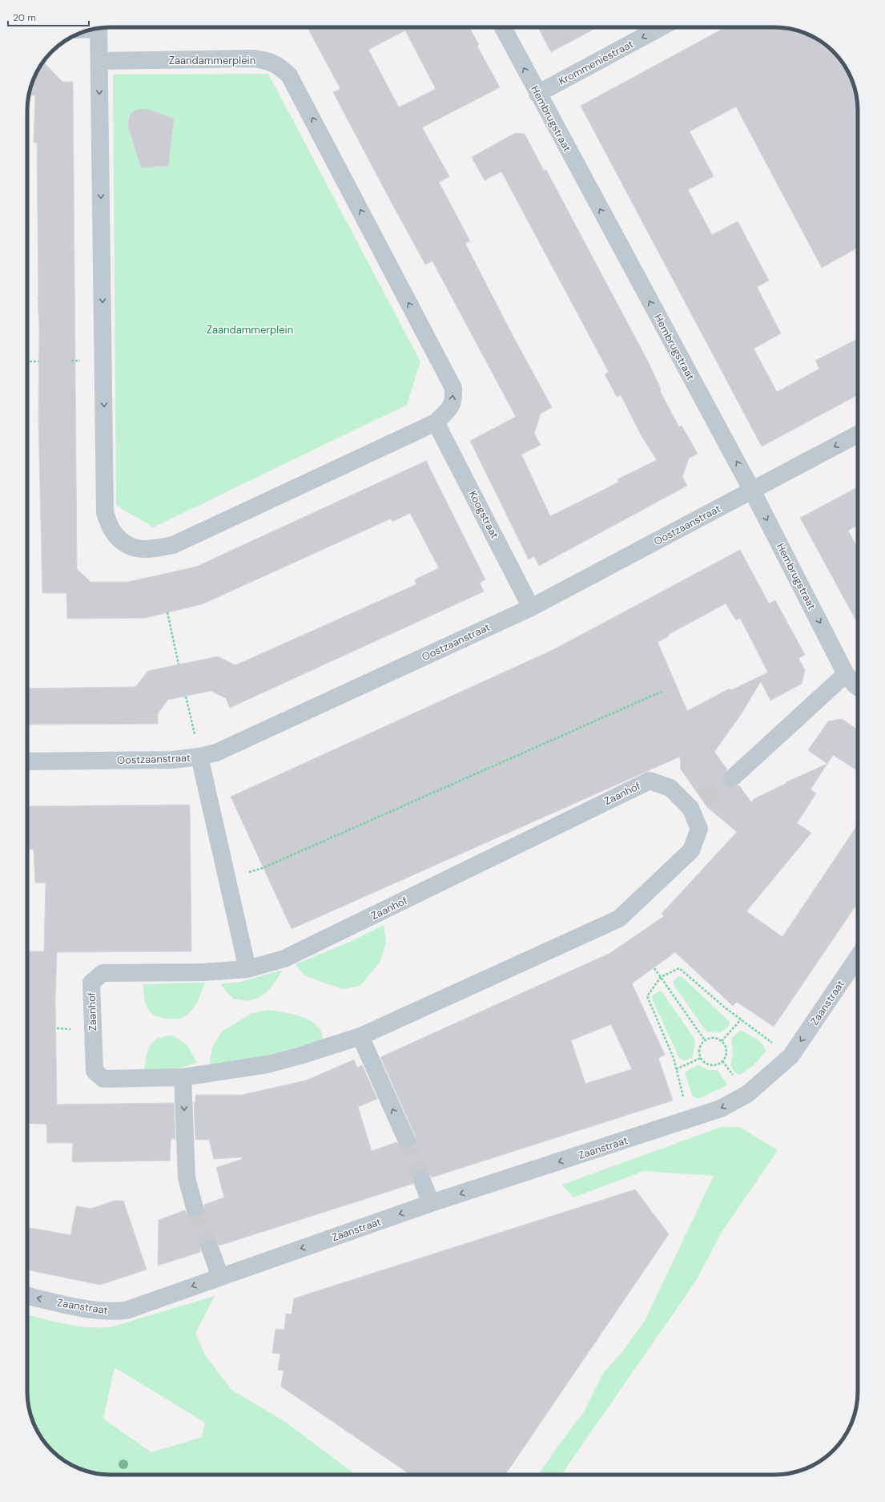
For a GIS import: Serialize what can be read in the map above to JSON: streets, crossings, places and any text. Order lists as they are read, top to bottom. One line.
{"streets":{"street":["Zaandammerplein","Krommeniestraat","Hembrugstraat","Koogstraat","Oostzaanstraat","Zaanhof","Zaanstraat"]},"crossings":[["Zaandammerplein","Koogstraat"],["Krommeniestraat","Hembrugstraat"],["Hembrugstraat","Oostzaanstraat"],["Koogstraat","Oostzaanstraat"]],"one_way":["Krommeniestraat","Zaanstraat"],"parks":["Zaandammerplein"],"scale_bar":"20 m"}
